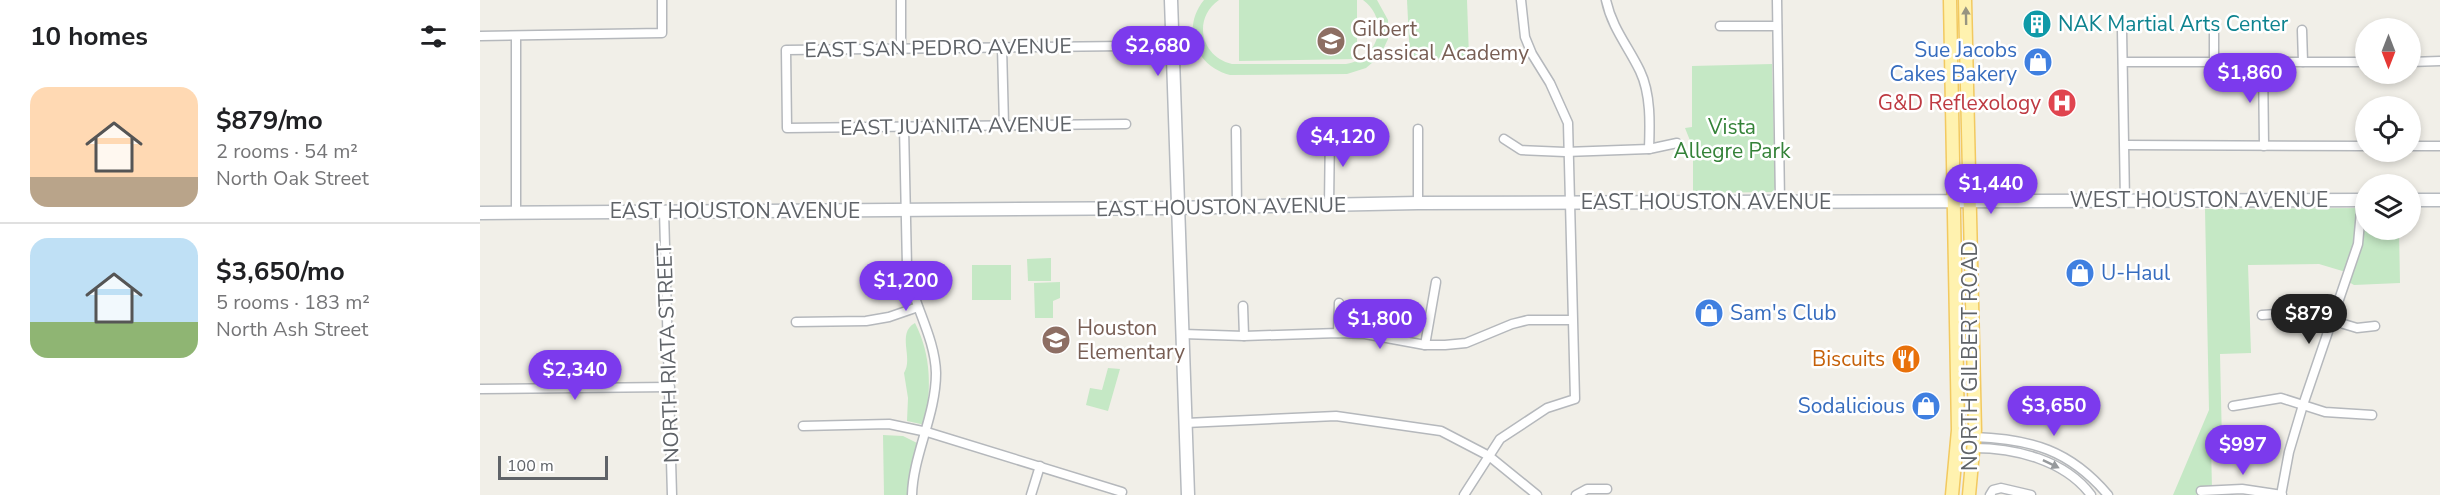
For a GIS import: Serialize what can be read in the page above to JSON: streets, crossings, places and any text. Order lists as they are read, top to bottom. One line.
{"streets":{"main road":["NORTH GILBERT ROAD"],"street":["EAST SAN PEDRO AVENUE","EAST JUANITA AVENUE","WEST HOUSTON AVENUE","EAST HOUSTON AVENUE","NORTH RIATA STREET"]},"crossings":[["EAST SAN PEDRO AVENUE","EAST JUANITA AVENUE"],["WEST HOUSTON AVENUE","EAST HOUSTON AVENUE"],["WEST HOUSTON AVENUE","NORTH GILBERT ROAD"],["EAST HOUSTON AVENUE","NORTH RIATA STREET"],["EAST HOUSTON AVENUE","NORTH GILBERT ROAD"]],"parks":["Vista Allegre Park"],"places":{"building":["NAK Martial Arts Center"],"school or university":["Gilbert Classical Academy","Houston Elementary"],"shop":["Sue Jacobs Cakes Bakery","U-Haul","Sam's Club","Sodalicious"],"hospital":["G&D Reflexology"],"restaurant":["Biscuits"]},"scale_bar":"100 m","north":"bottom","page":{"heading":"10 homes","price":["$2,680","$1,860","$4,120","$1,440","$1,200","$879","$1,800","$2,340","$3,650","$997"],"list":[{"name":"$879/mo","note":"2 rooms · 54 m² · North Oak Street"},{"name":"$3,650/mo","note":"5 rooms · 183 m² · North Ash Street"}],"scale":"100 m"}}
